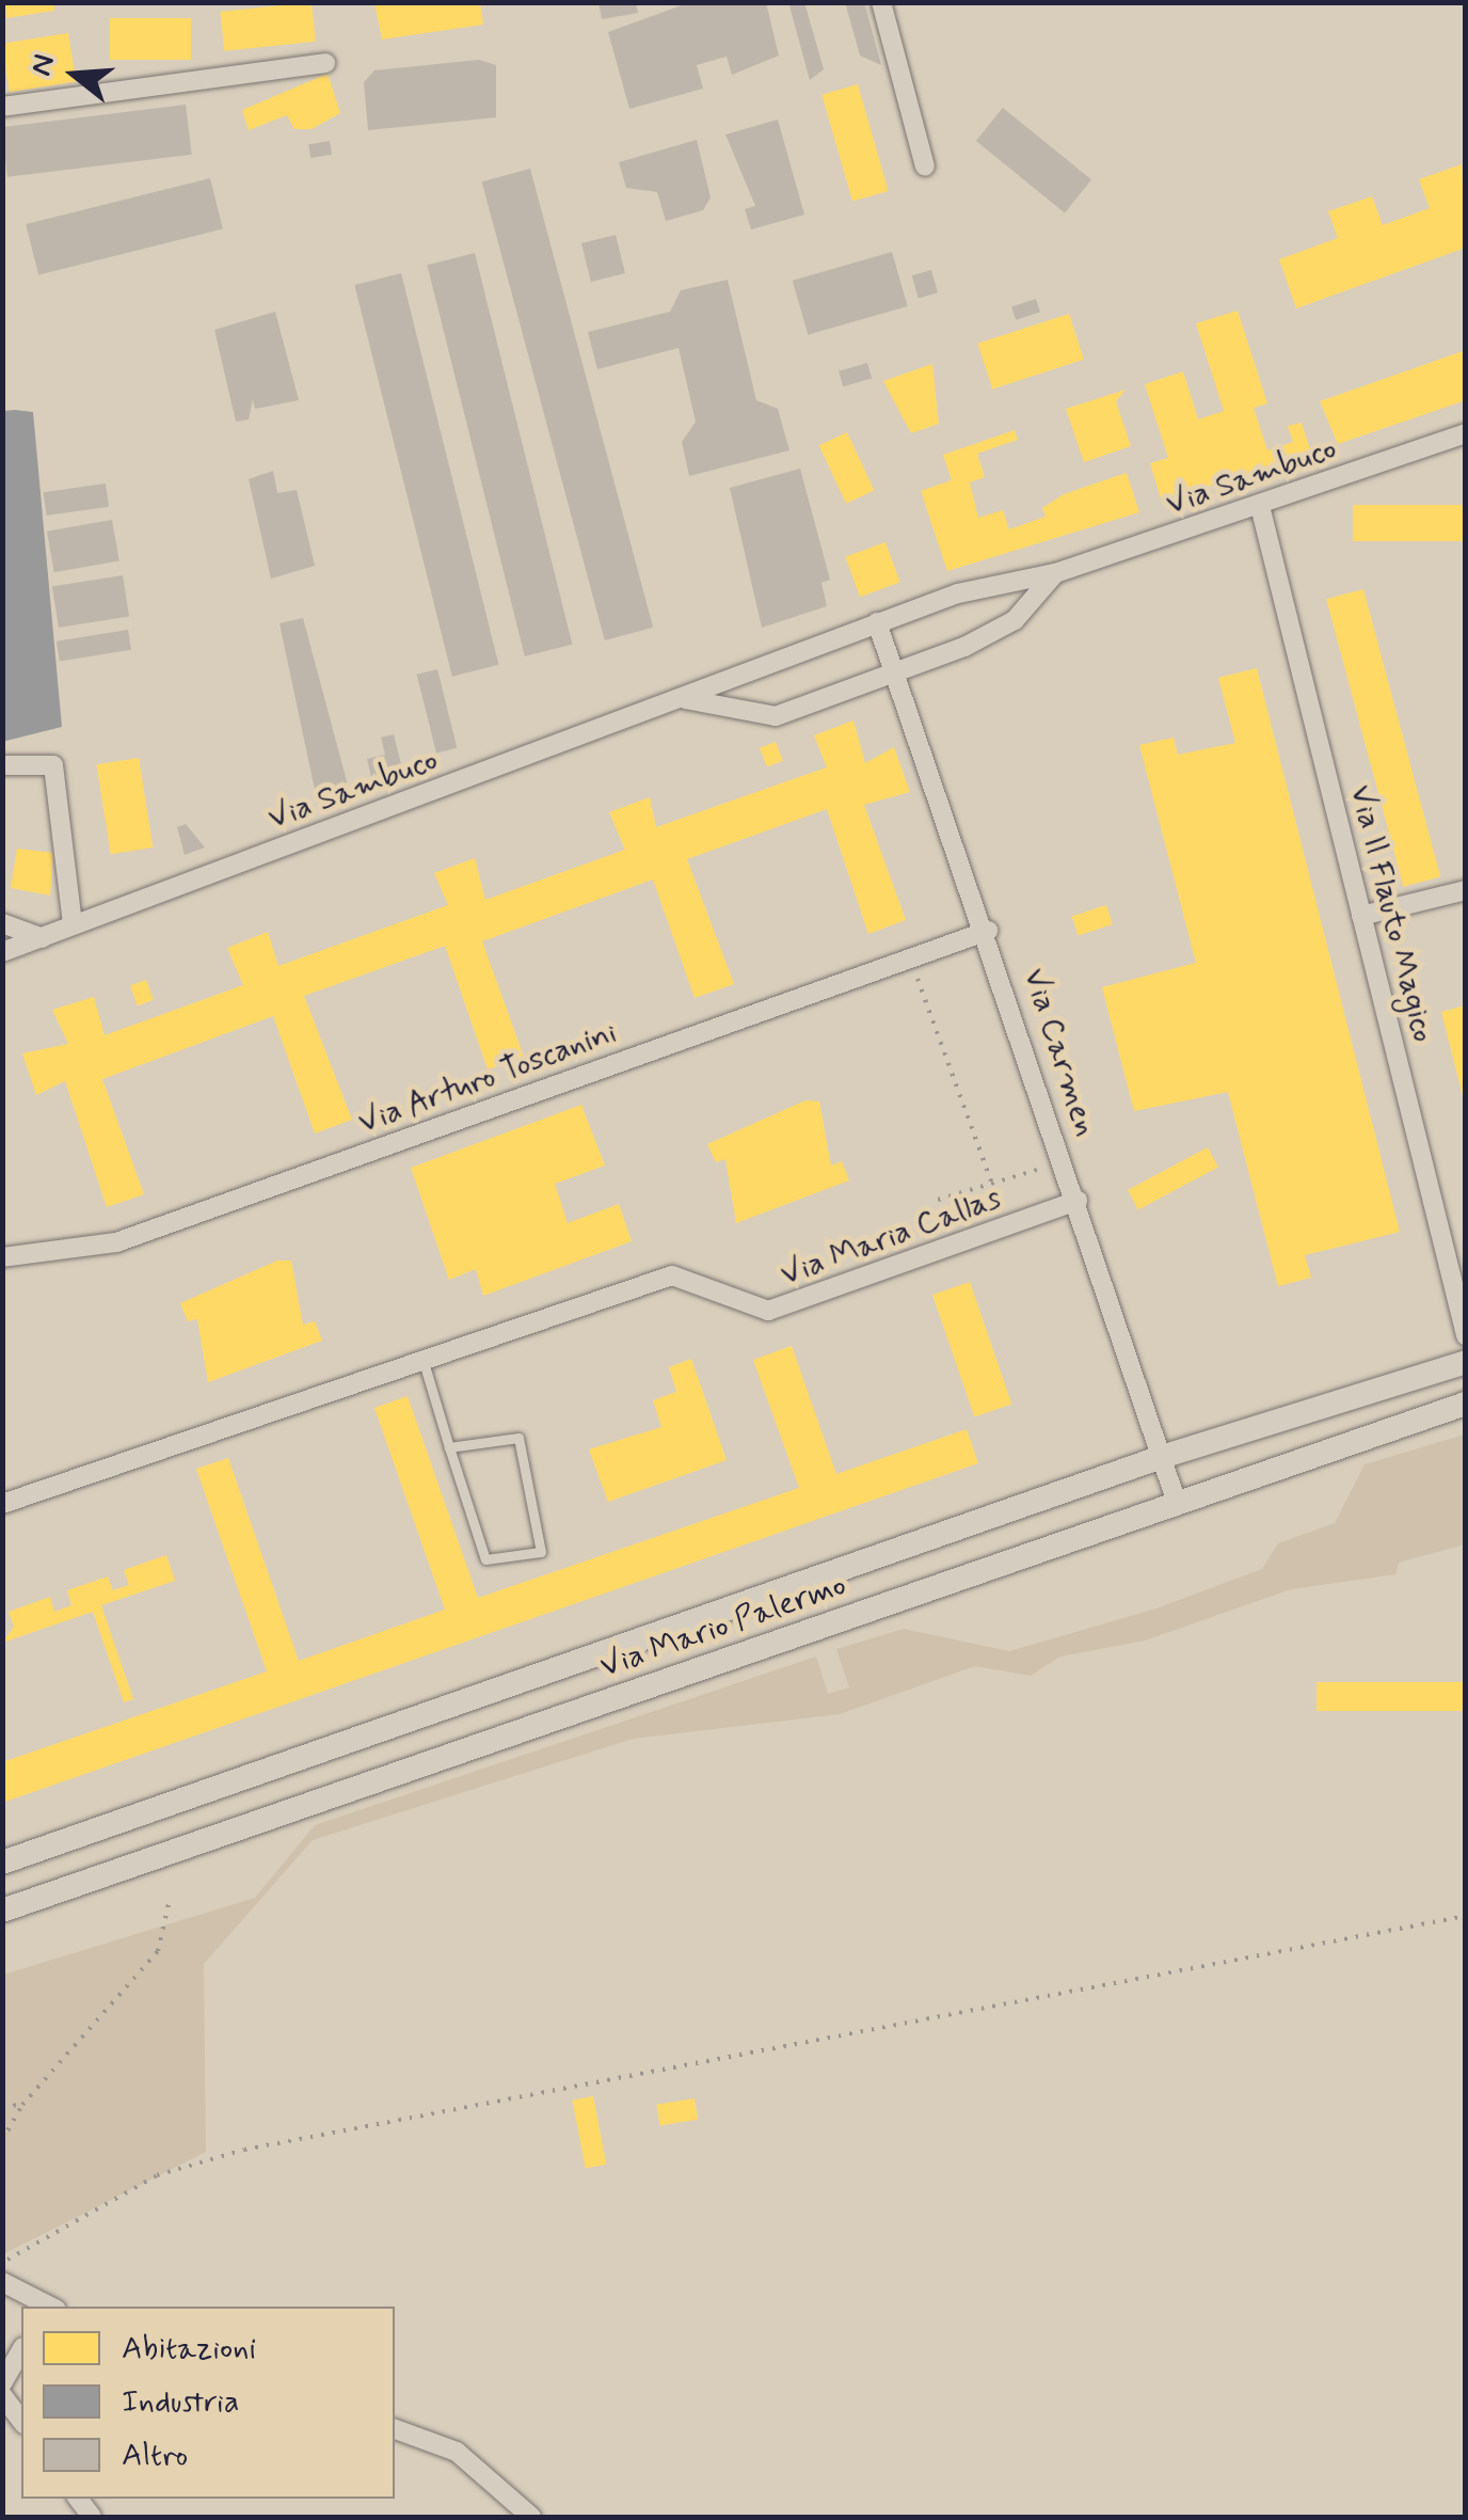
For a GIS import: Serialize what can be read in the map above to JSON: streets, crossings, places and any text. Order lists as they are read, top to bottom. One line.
{"streets":{"street":["Via Sambuco","Via Il Flauto Magico","Via Carmen","Via Arturo Toscanini","Via Maria Callas","Via Mario Palermo"]},"crossings":[["Via Sambuco","Via Il Flauto Magico"],["Via Sambuco","Via Carmen"],["Via Carmen","Via Arturo Toscanini"],["Via Carmen","Via Maria Callas"],["Via Carmen","Via Mario Palermo"]],"legend":["Abitazioni","Industria","Altro"],"north":"left"}
